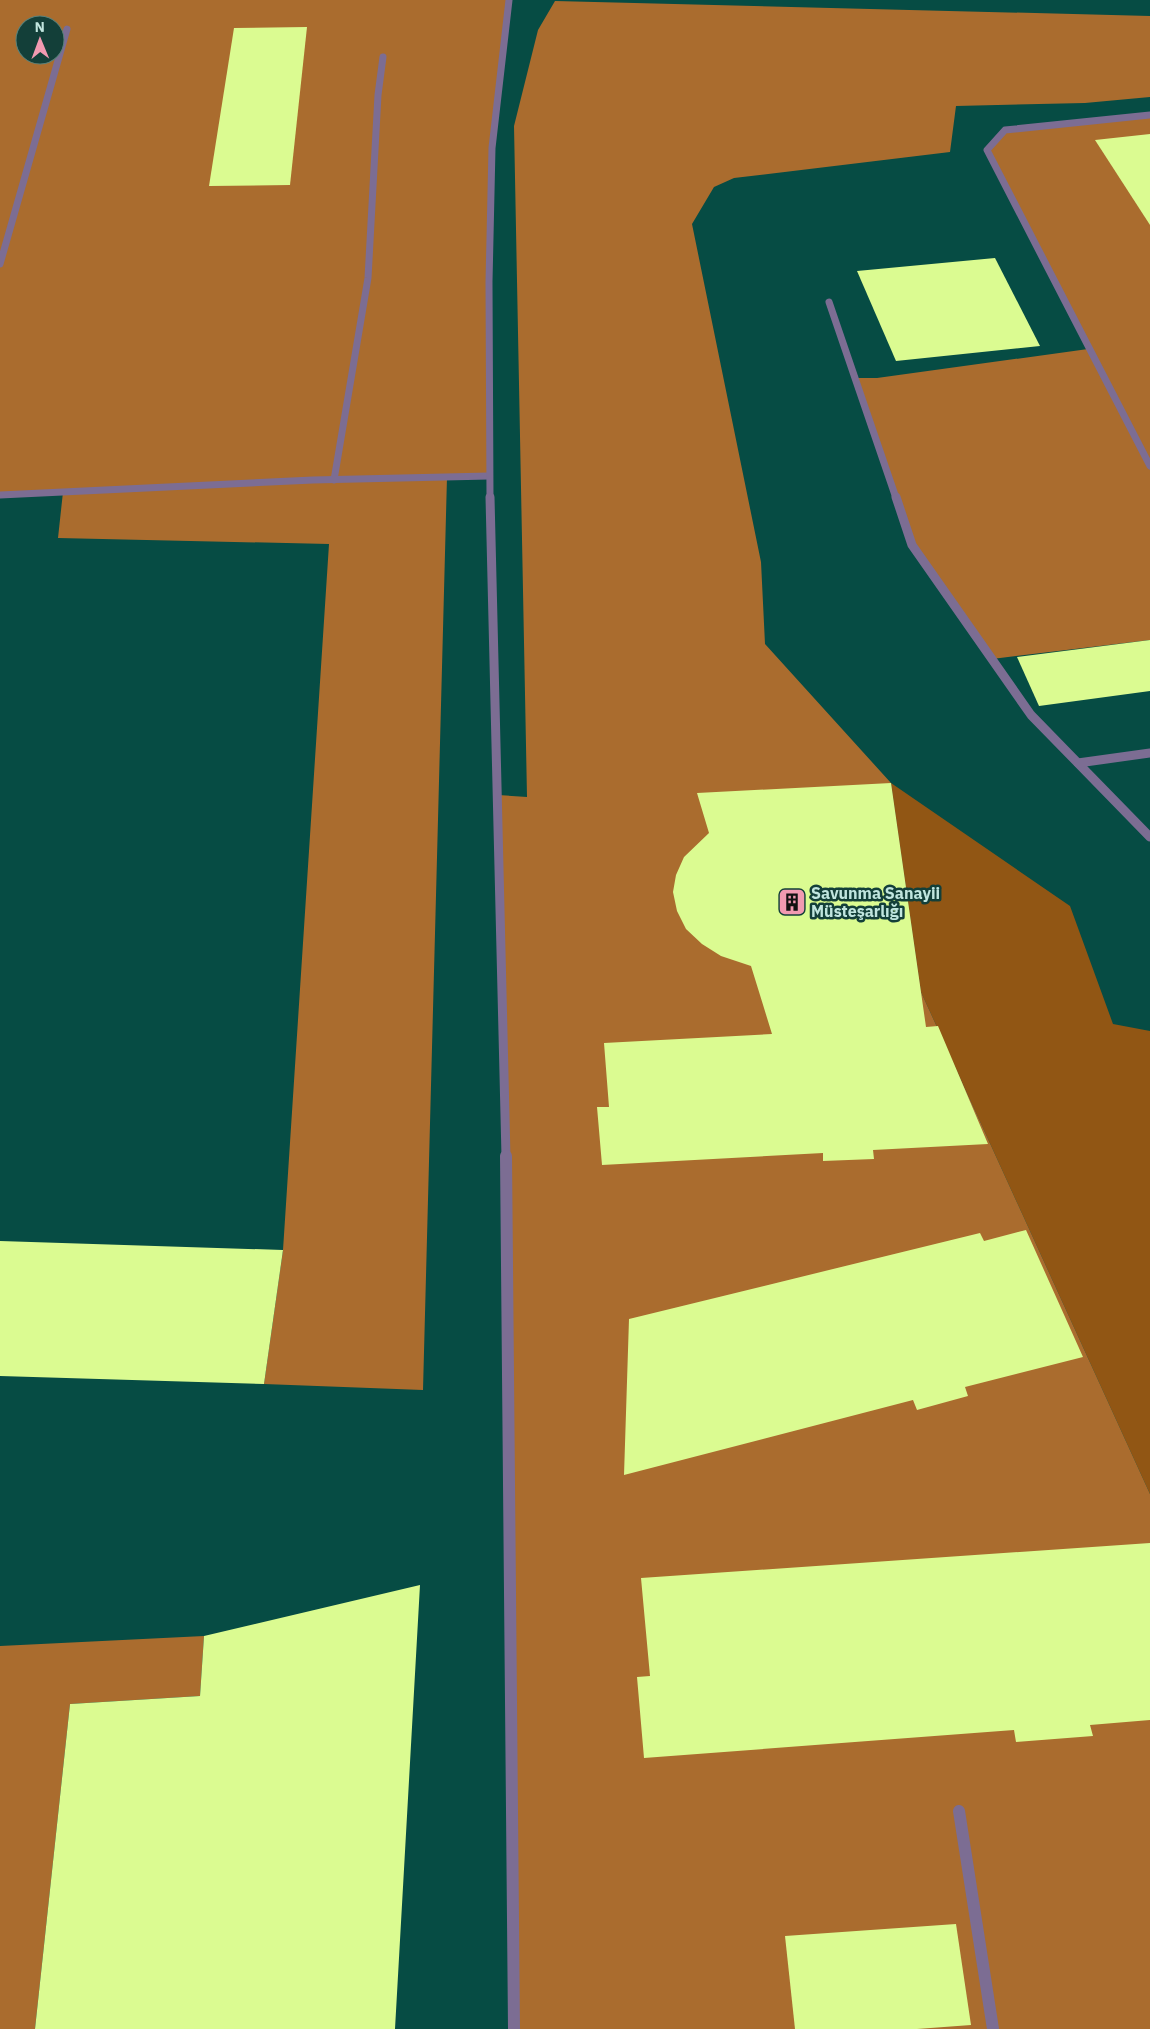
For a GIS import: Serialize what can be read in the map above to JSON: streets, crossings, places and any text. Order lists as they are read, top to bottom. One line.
{"places":{"building":["Savunma Sanayii Müsteşarlığı"]},"north":"top"}
